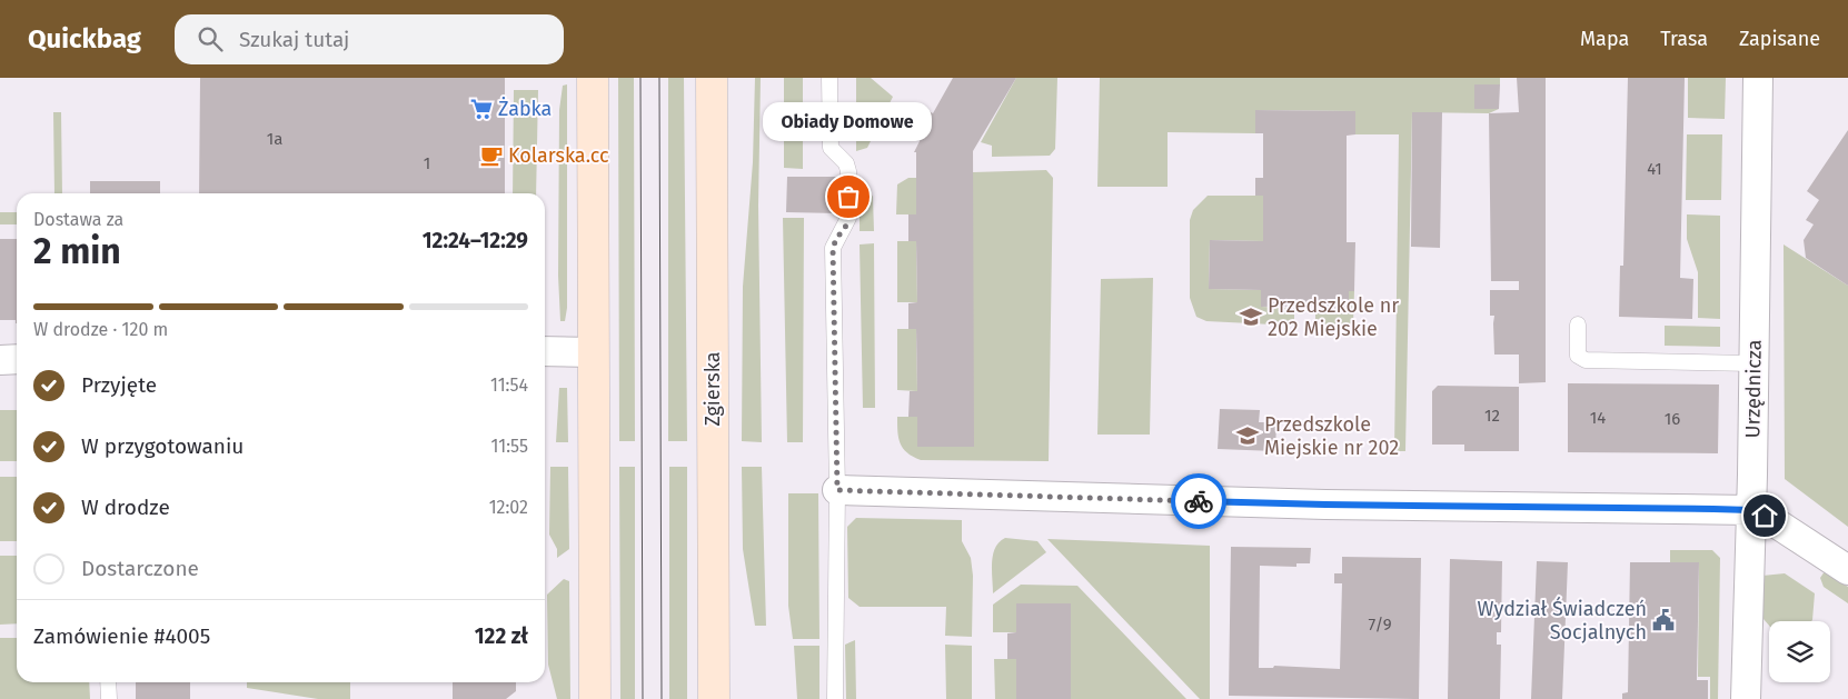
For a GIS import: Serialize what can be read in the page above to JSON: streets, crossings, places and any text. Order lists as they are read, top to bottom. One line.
{"streets":{"main road":["Zgierska"],"street":["Urzędnicza"]},"places":{"supermarket":["Żabka"],"cafe":["Kolarska.cc"],"other":["Obiady Domowe"],"school or university":["Przedszkole nr 202 Miejskie","Przedszkole Miejskie nr 202"],"public building":["Wydział Świadczeń Socjalnych"]},"house_numbers":["1a","1","41","12","14","16","7/9"],"page":{"header":"Quickbag","search":"Szukaj tutaj","nav":["Mapa","Trasa","Zapisane"],"bubble":"Obiady Domowe","heading":["2 min","Dostawa za","12:24–12:29"],"panel":["Zamówienie #4005","122 zł"],"bar":"W drodze · 120 m","list":[["Przyjęte","11:54"],["W przygotowaniu","11:55"],["W drodze","12:02"],"Dostarczone"]}}
